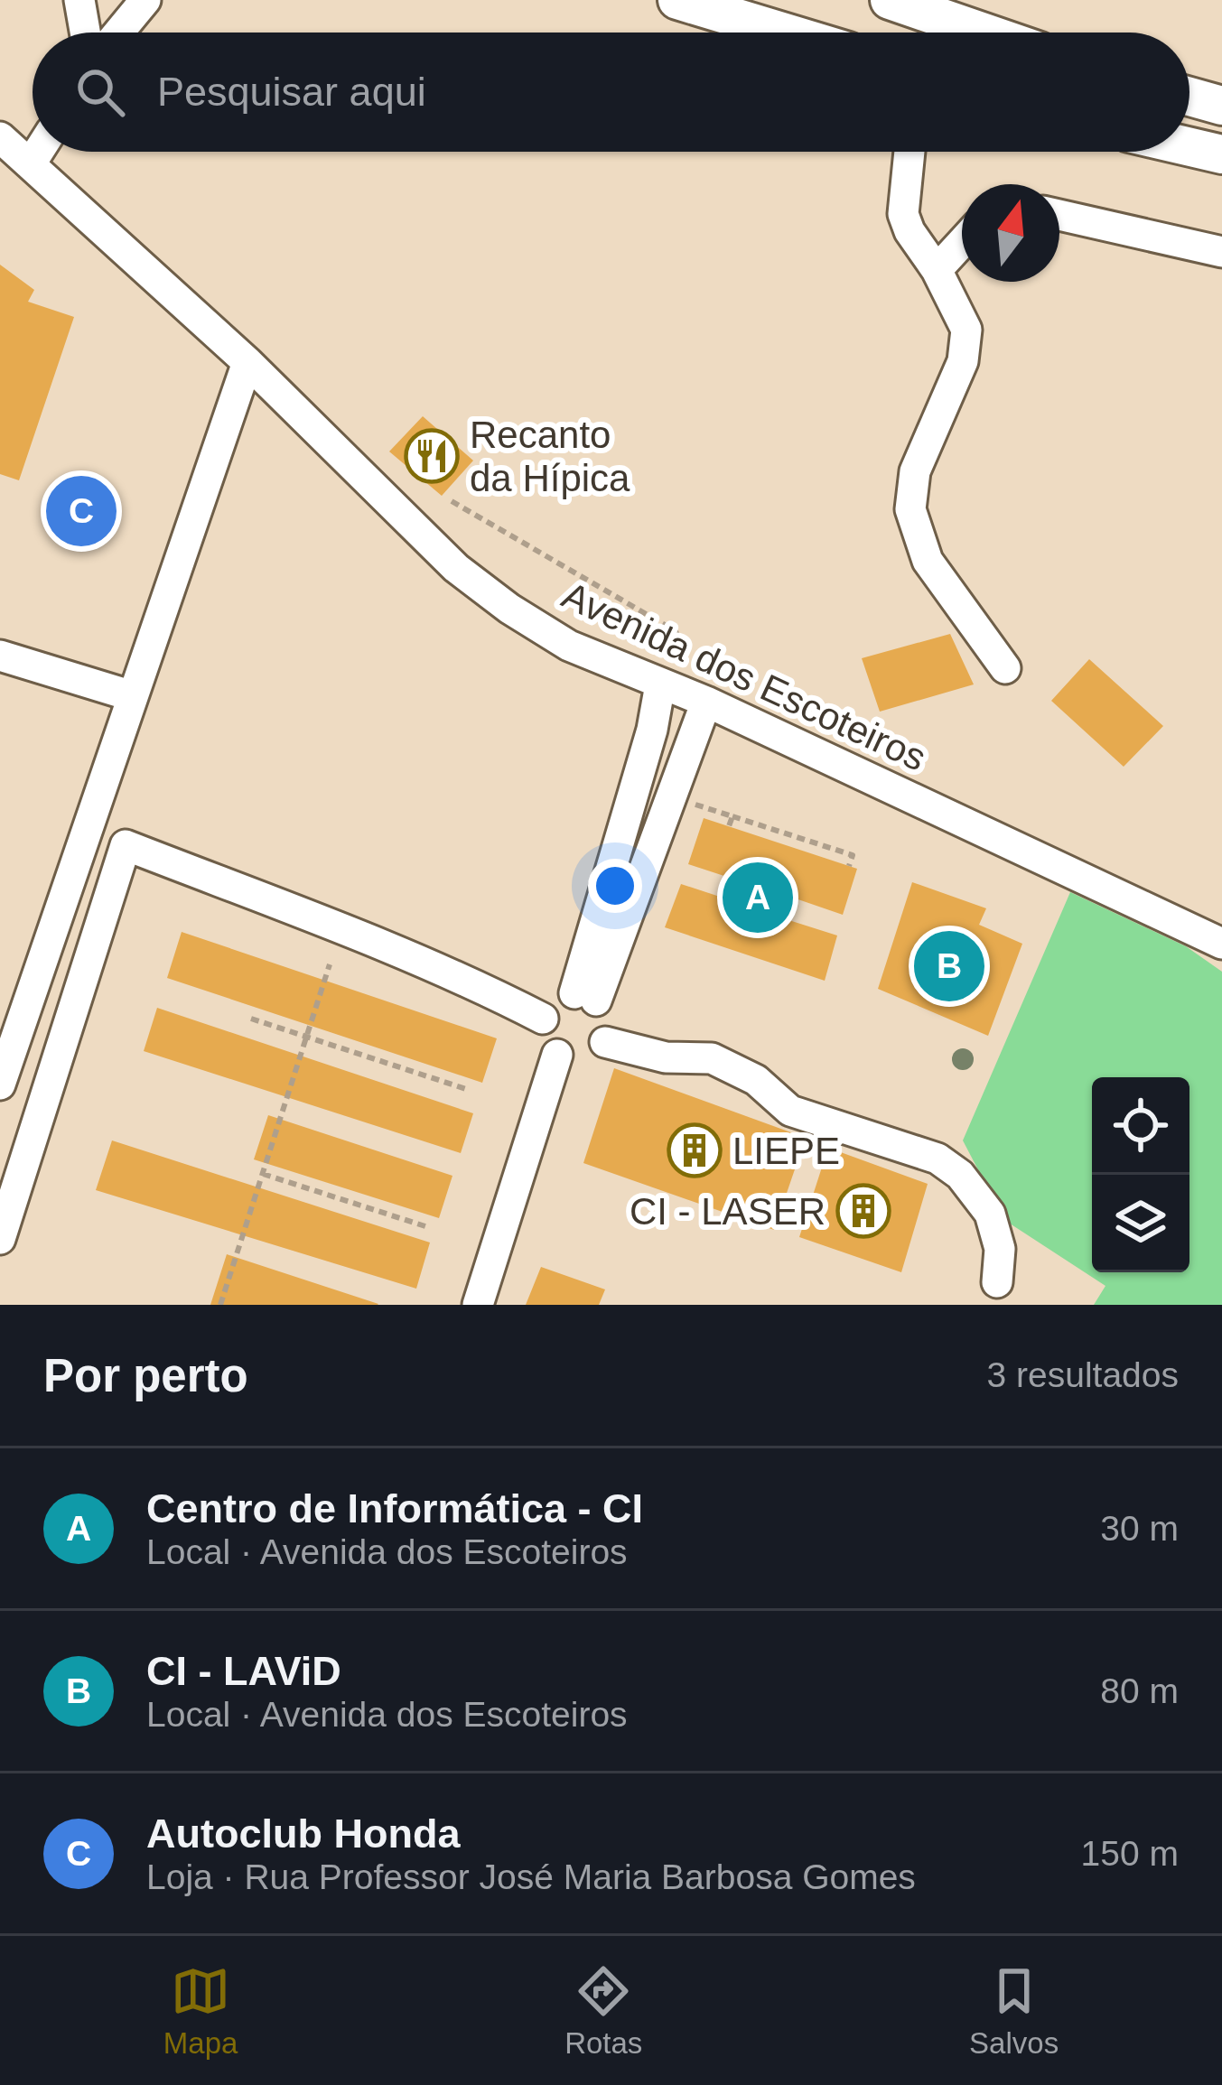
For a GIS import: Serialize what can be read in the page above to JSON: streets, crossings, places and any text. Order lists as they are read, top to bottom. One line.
{"streets":{"street":["Avenida dos Escoteiros"]},"places":{"restaurant":["Recanto da Hípica"],"building":["LIEPE","CI - LASER"]},"north":"top","page":{"search":"Pesquisar aqui","pins":["C","A","B"],"heading":["Por perto","3 resultados"],"list":[{"mark":"A","name":"Centro de Informática - CI","note":"Local · Avenida dos Escoteiros","value":"30 m"},{"mark":"B","name":"CI - LAViD","note":"Local · Avenida dos Escoteiros","value":"80 m"},{"mark":"C","name":"Autoclub Honda","note":"Loja · Rua Professor José Maria Barbosa Gomes","value":"150 m"}],"nav":["Mapa","Rotas","Salvos"]}}
